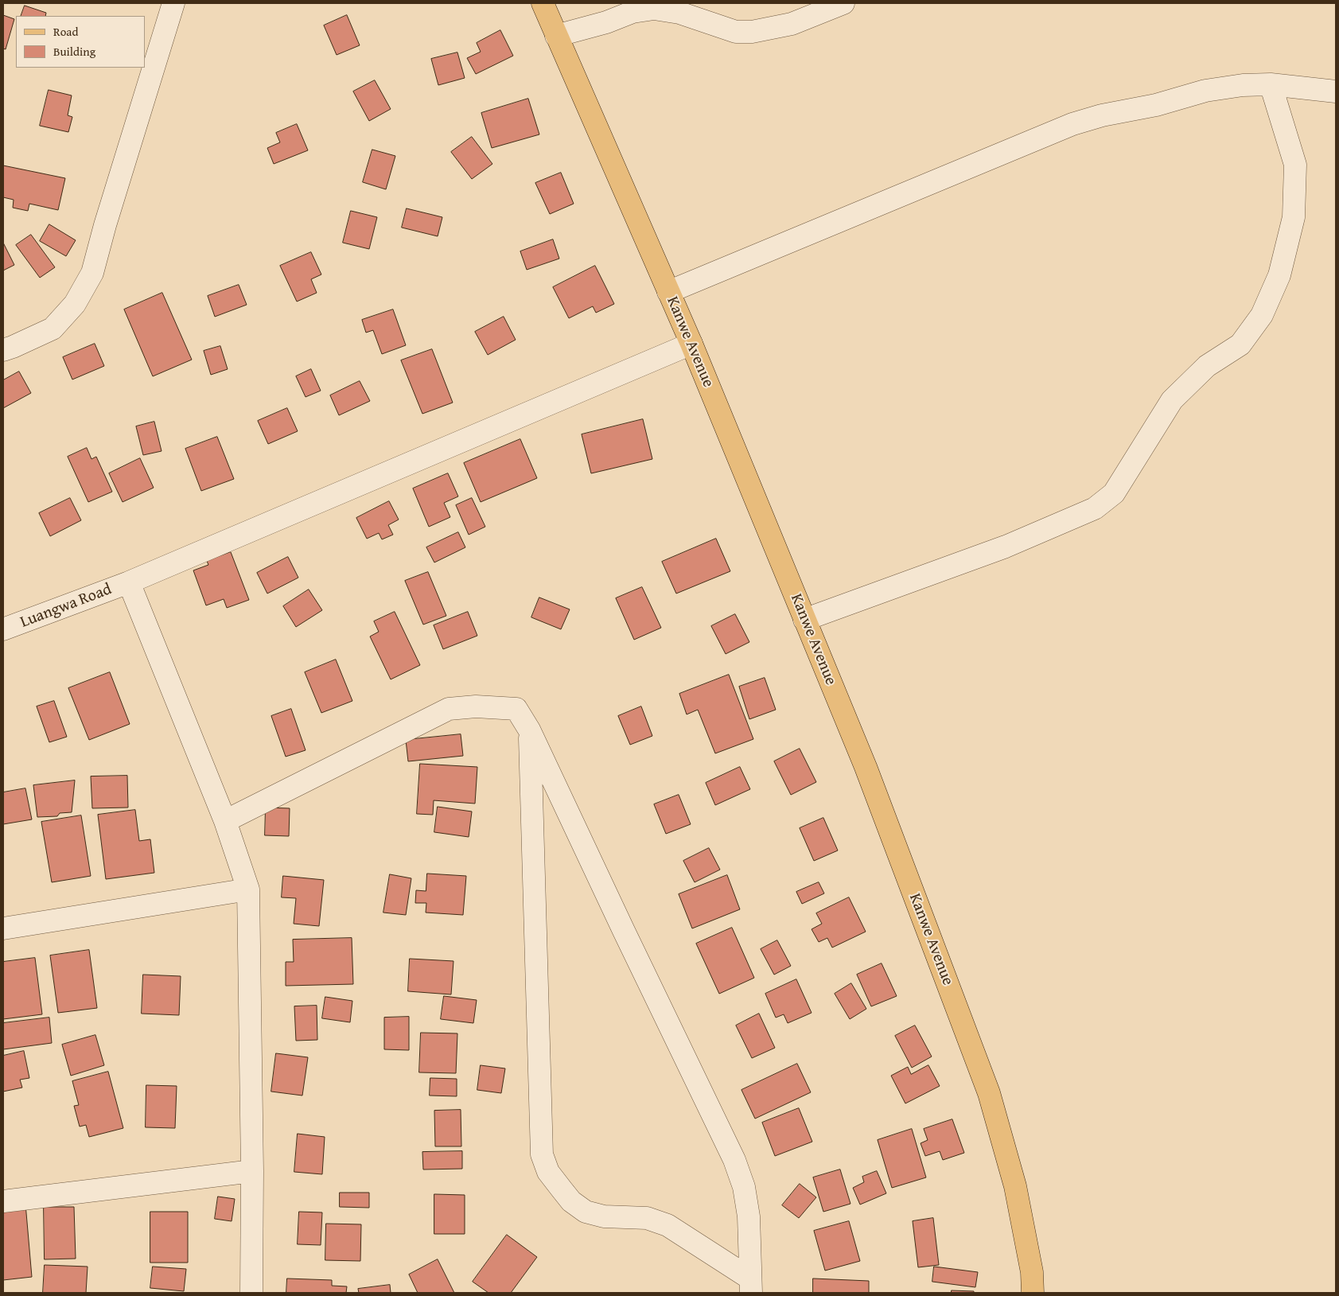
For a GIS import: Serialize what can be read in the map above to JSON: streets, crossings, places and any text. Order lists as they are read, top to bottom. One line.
{"streets":{"main road":["Kanwe Avenue"],"street":["Luangwa Road"]},"crossings":[["Kanwe Avenue","Luangwa Road"]],"legend":["Road","Building"]}
